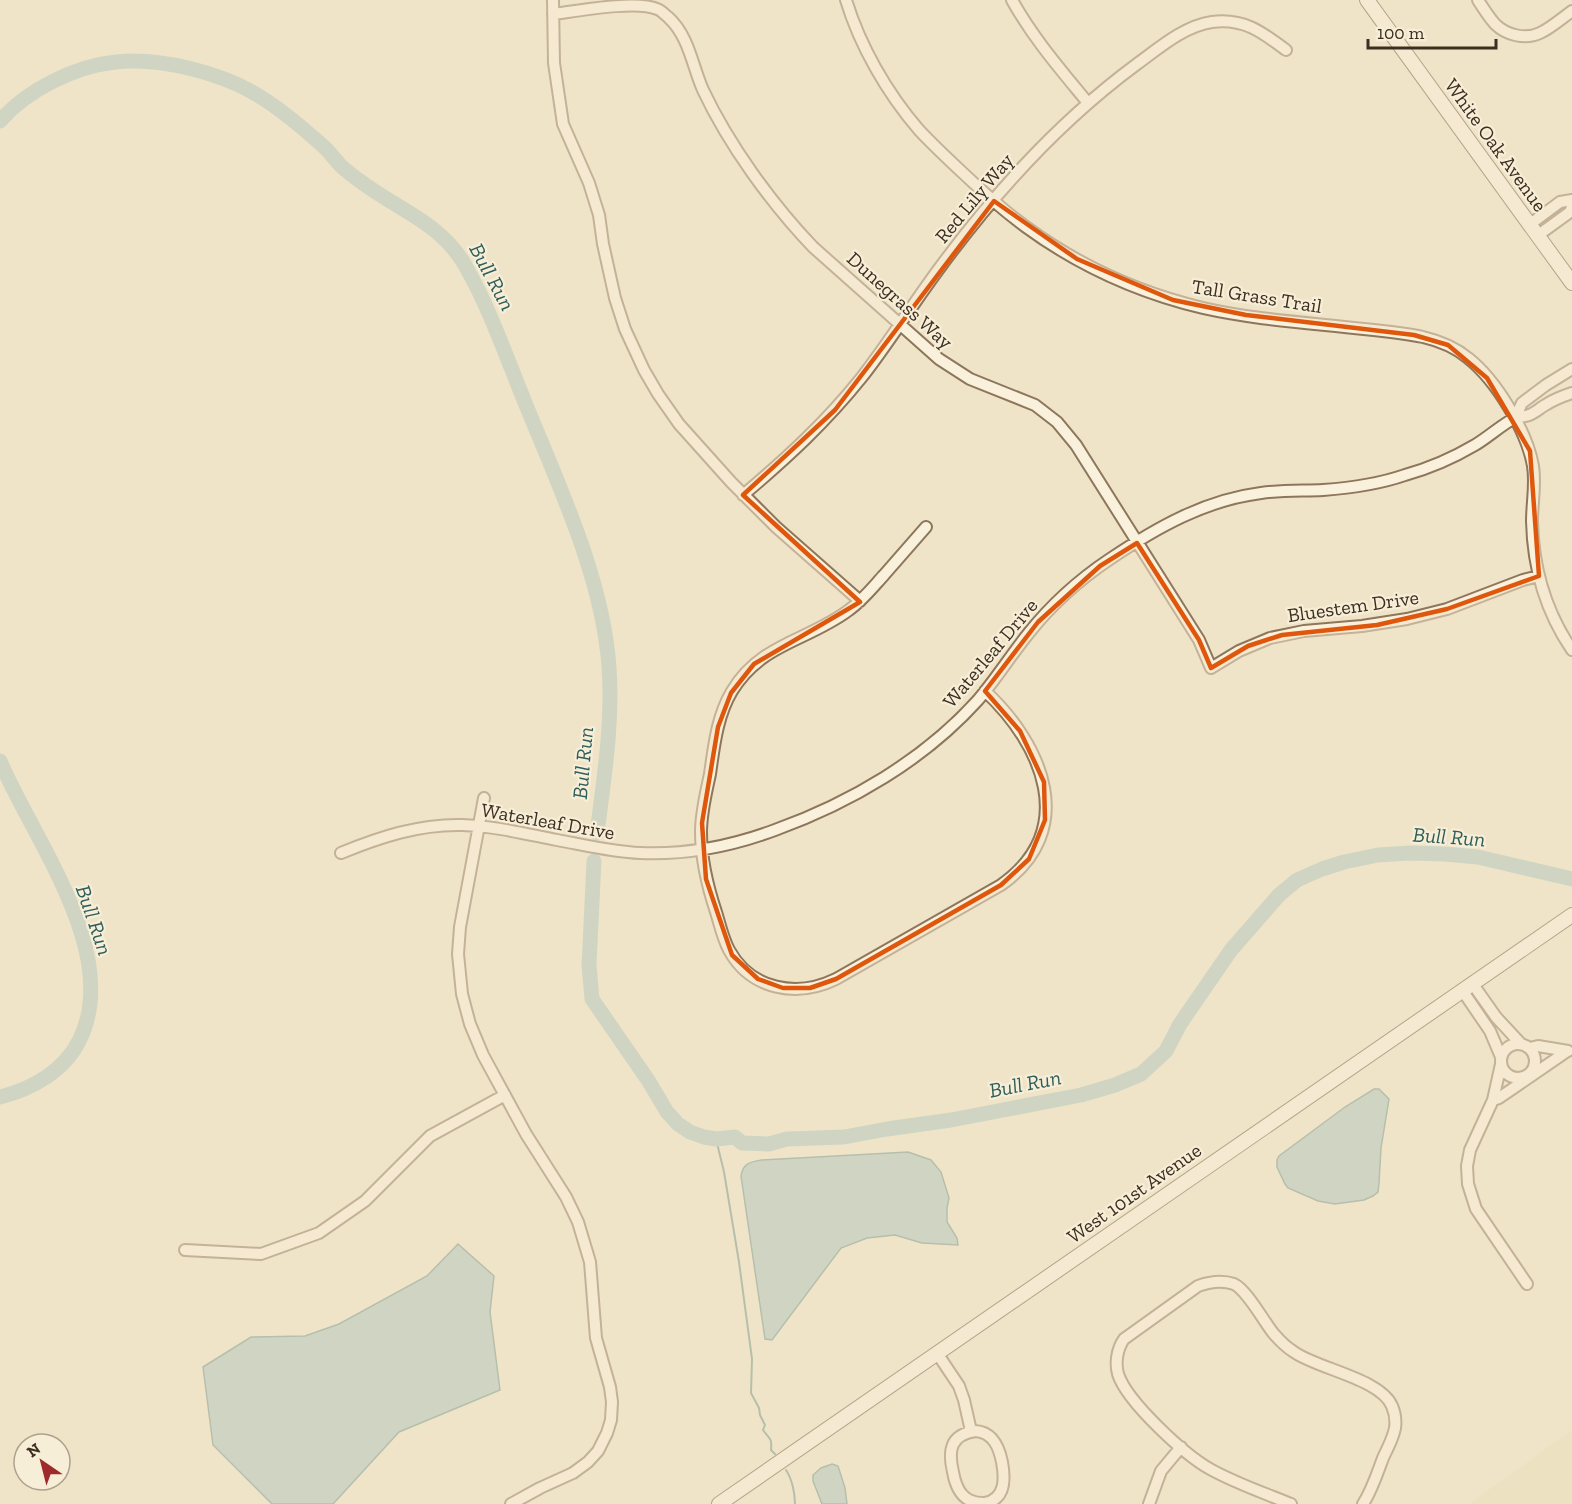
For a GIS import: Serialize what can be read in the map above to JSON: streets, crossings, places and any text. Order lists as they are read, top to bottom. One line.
{"streets":{"street":["White Oak Avenue","Red Lily Way","Tall Grass Trail","Dunegrass Way","Bluestem Drive","Waterleaf Drive","West 101st Avenue"]},"crossings":[["Red Lily Way","Tall Grass Trail"],["Red Lily Way","Dunegrass Way"],["Tall Grass Trail","Bluestem Drive"],["Tall Grass Trail","Waterleaf Drive"],["Dunegrass Way","Bluestem Drive"],["Dunegrass Way","Waterleaf Drive"]],"water":["Bull Run"],"scale_bar":"100 m","north":"top left"}
